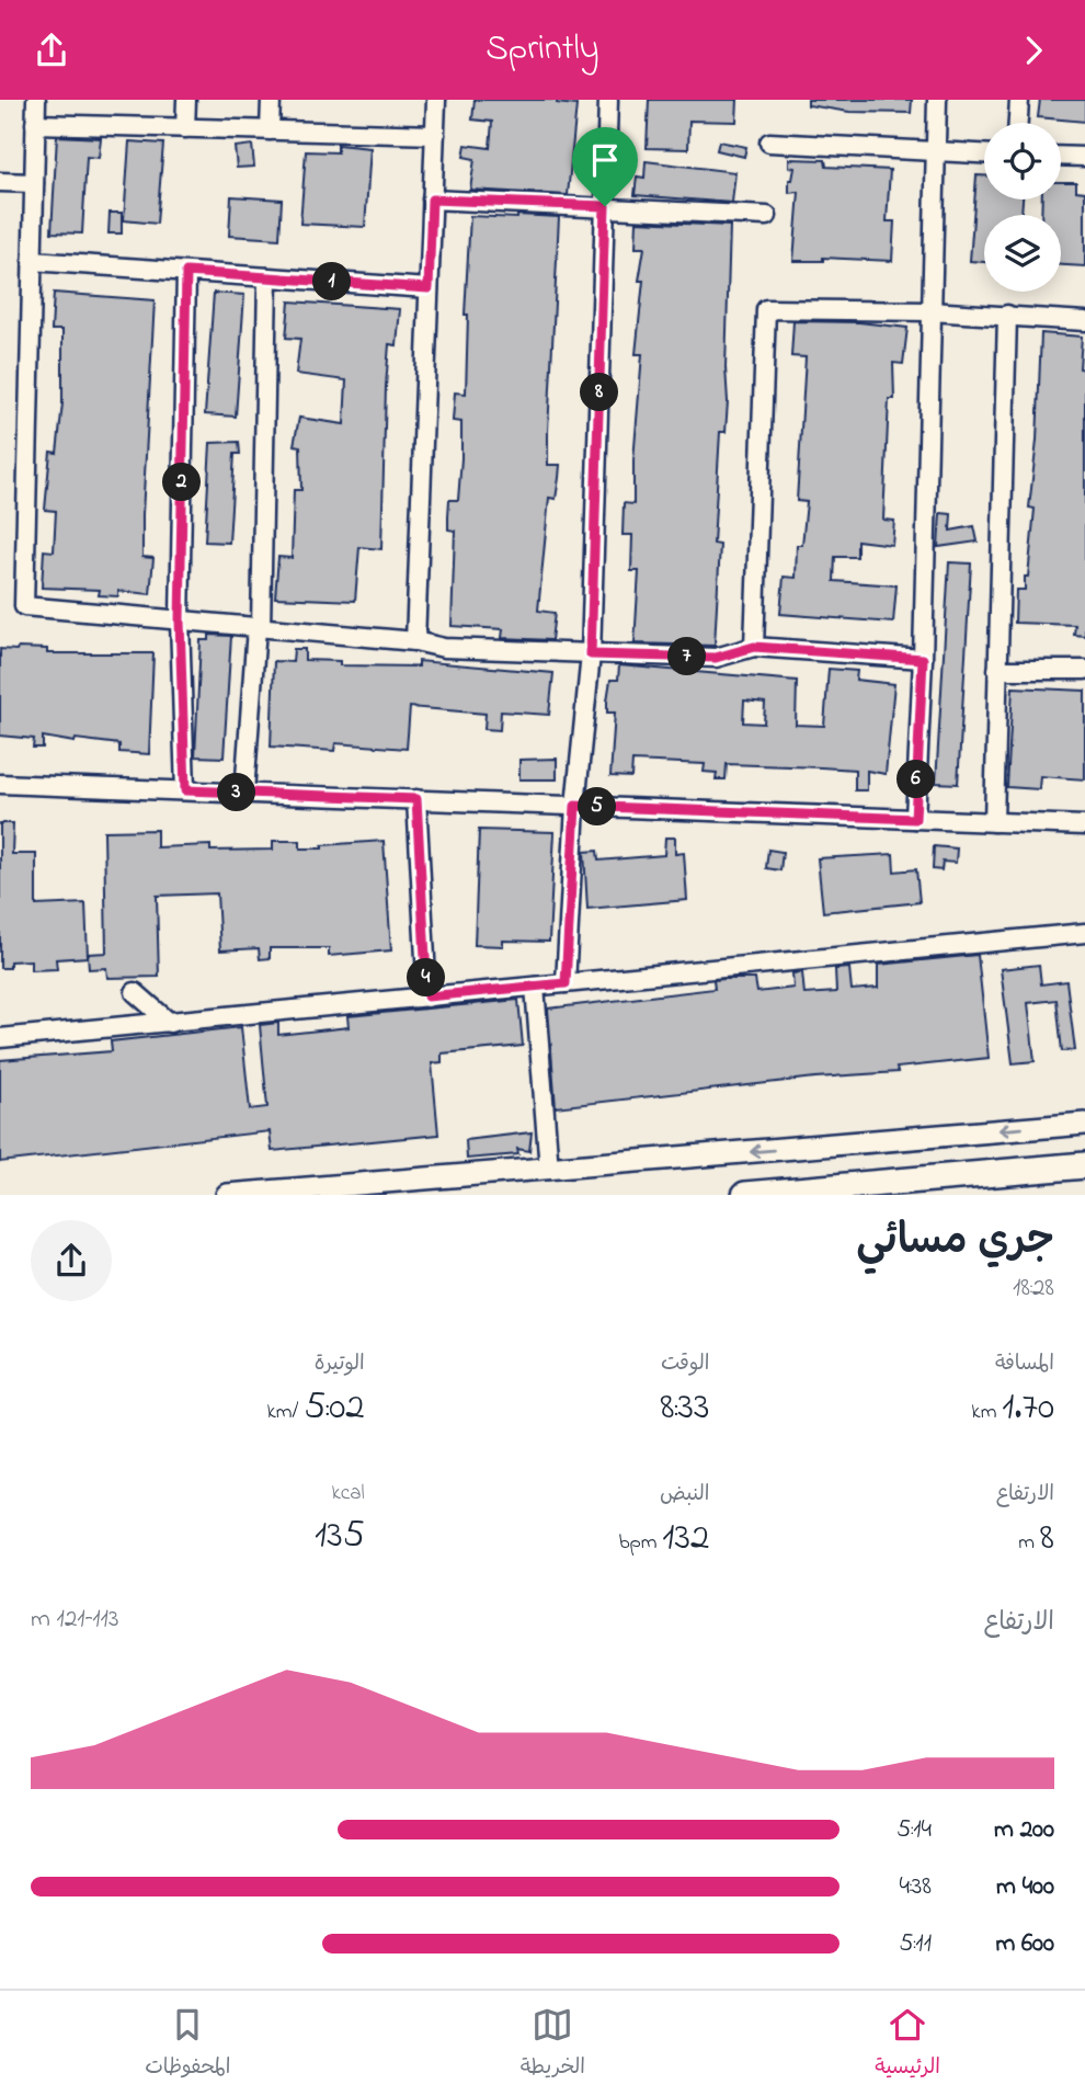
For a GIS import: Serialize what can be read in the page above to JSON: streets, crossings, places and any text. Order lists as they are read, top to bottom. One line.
{"page":{"header":"Sprintly","pins":["1","8","2","7","6","3","5","4"],"heading":["جري مسائي","18:28"],"stats":[["المسافة","1.70 km"],["الوقت","8:33"],["الوتيرة","5:02 /km"],["الارتفاع","8 m"],["النبض","132 bpm"],["kcal","135"]],"chart":["الارتفاع","113–121 m"],"list":[{"name":"200 m","note":"5:14"},{"name":"400 m","note":"4:38"},{"name":"600 m","note":"5:11"}],"tabs":["الرئيسية","الخريطة","المحفوظات"]}}
